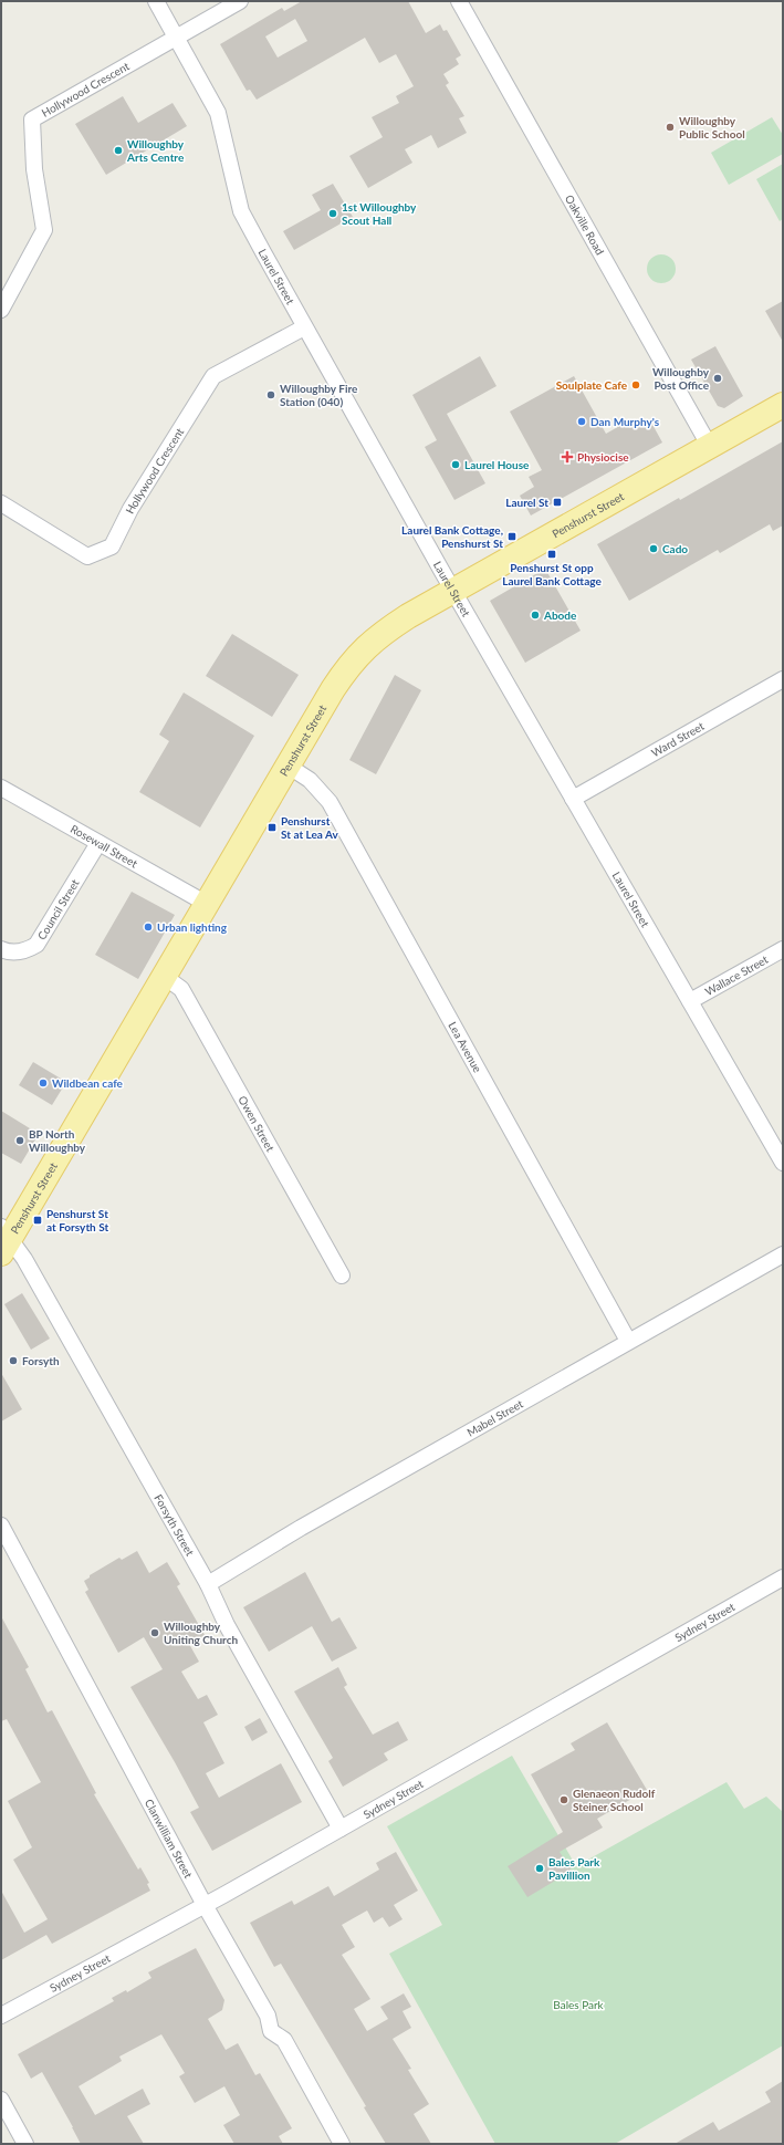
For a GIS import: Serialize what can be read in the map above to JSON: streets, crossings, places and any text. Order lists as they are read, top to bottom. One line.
{"streets":{"main road":["Penshurst Street"],"street":["Hollywood Crescent","Oakville Road","Laurel Street","Ward Street","Rosewall Street","Council Street","Wallace Street","Lea Avenue","Owen Street","Mabel Street","Forsyth Street","Sydney Street","Clanwilliam Street"]},"crossings":[["Hollywood Crescent","Laurel Street"],["Oakville Road","Penshurst Street"],["Laurel Street","Penshurst Street"],["Laurel Street","Ward Street"],["Laurel Street","Wallace Street"],["Penshurst Street","Rosewall Street"],["Penshurst Street","Lea Avenue"],["Penshurst Street","Owen Street"],["Penshurst Street","Forsyth Street"],["Rosewall Street","Council Street"],["Lea Avenue","Mabel Street"],["Mabel Street","Forsyth Street"],["Forsyth Street","Sydney Street"],["Sydney Street","Clanwilliam Street"]],"parks":["Bales Park"],"places":{"other":["Willoughby Public School","Willoughby Arts Centre","1st Willoughby Scout Hall","Willoughby Post Office","Soulplate Cafe","Willoughby Fire Station (040)","Dan Murphy's","Laurel House","Cado","Abode","Urban lighting","Wildbean cafe","BP North Willoughby","Forsyth","Willoughby Uniting Church","Glenaeon Rudolf Steiner School","Bales Park Pavillion"],"health":["Physiocise"],"transit":["Laurel St","Laurel Bank Cottage, Penshurst St","Penshurst St opp Laurel Bank Cottage","Penshurst St at Lea Av","Penshurst St at Forsyth St"]}}
